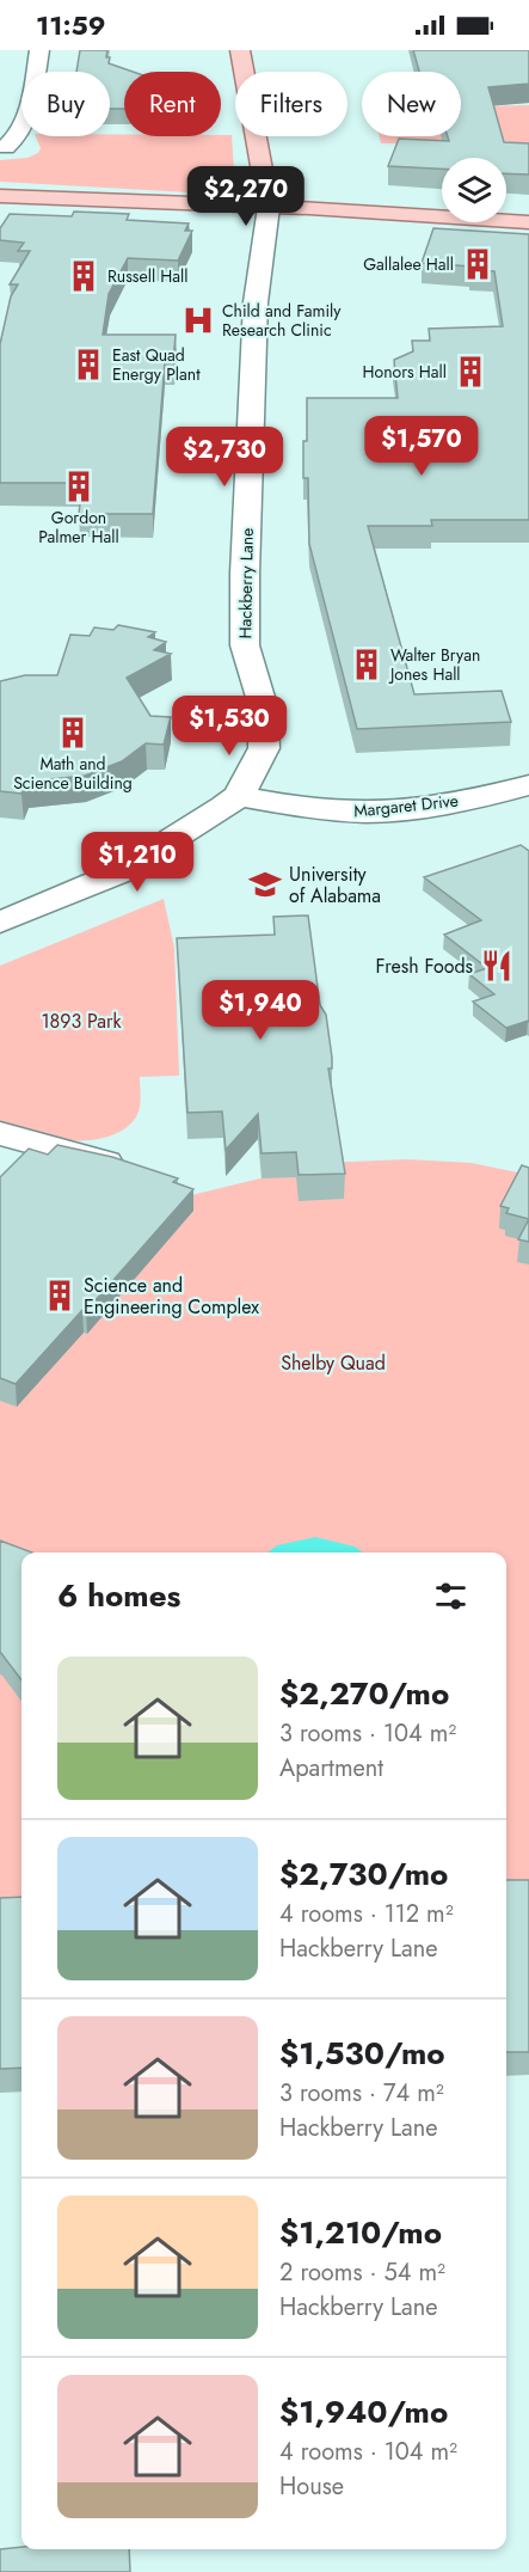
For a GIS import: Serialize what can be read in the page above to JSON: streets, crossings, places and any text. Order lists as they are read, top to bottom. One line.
{"streets":{"main road":["Hackberry Lane"],"street":["Margaret Drive"]},"crossings":[["Hackberry Lane","Margaret Drive"]],"parks":["1893 Park","Shelby Quad"],"places":{"building":["Gallalee Hall","Russell Hall","East Quad Energy Plant","Honors Hall","Gordon Palmer Hall","Walter Bryan Jones Hall","Math and Science Building","Science and Engineering Complex"],"hospital":["Child and Family Research Clinic"],"school or university":["University of Alabama"],"restaurant":["Fresh Foods"]},"page":{"status":"11:59","chip":["Buy","Rent","Filters","New"],"price":["$2,270","$1,570","$2,730","$1,530","$1,210","$1,940"],"heading":"6 homes","list":[{"name":"$2,270/mo","note":"3 rooms · 104 m² · Apartment"},{"name":"$2,730/mo","note":"4 rooms · 112 m² · Hackberry Lane"},{"name":"$1,530/mo","note":"3 rooms · 74 m² · Hackberry Lane"},{"name":"$1,210/mo","note":"2 rooms · 54 m² · Hackberry Lane"},{"name":"$1,940/mo","note":"4 rooms · 104 m² · House"}]}}
